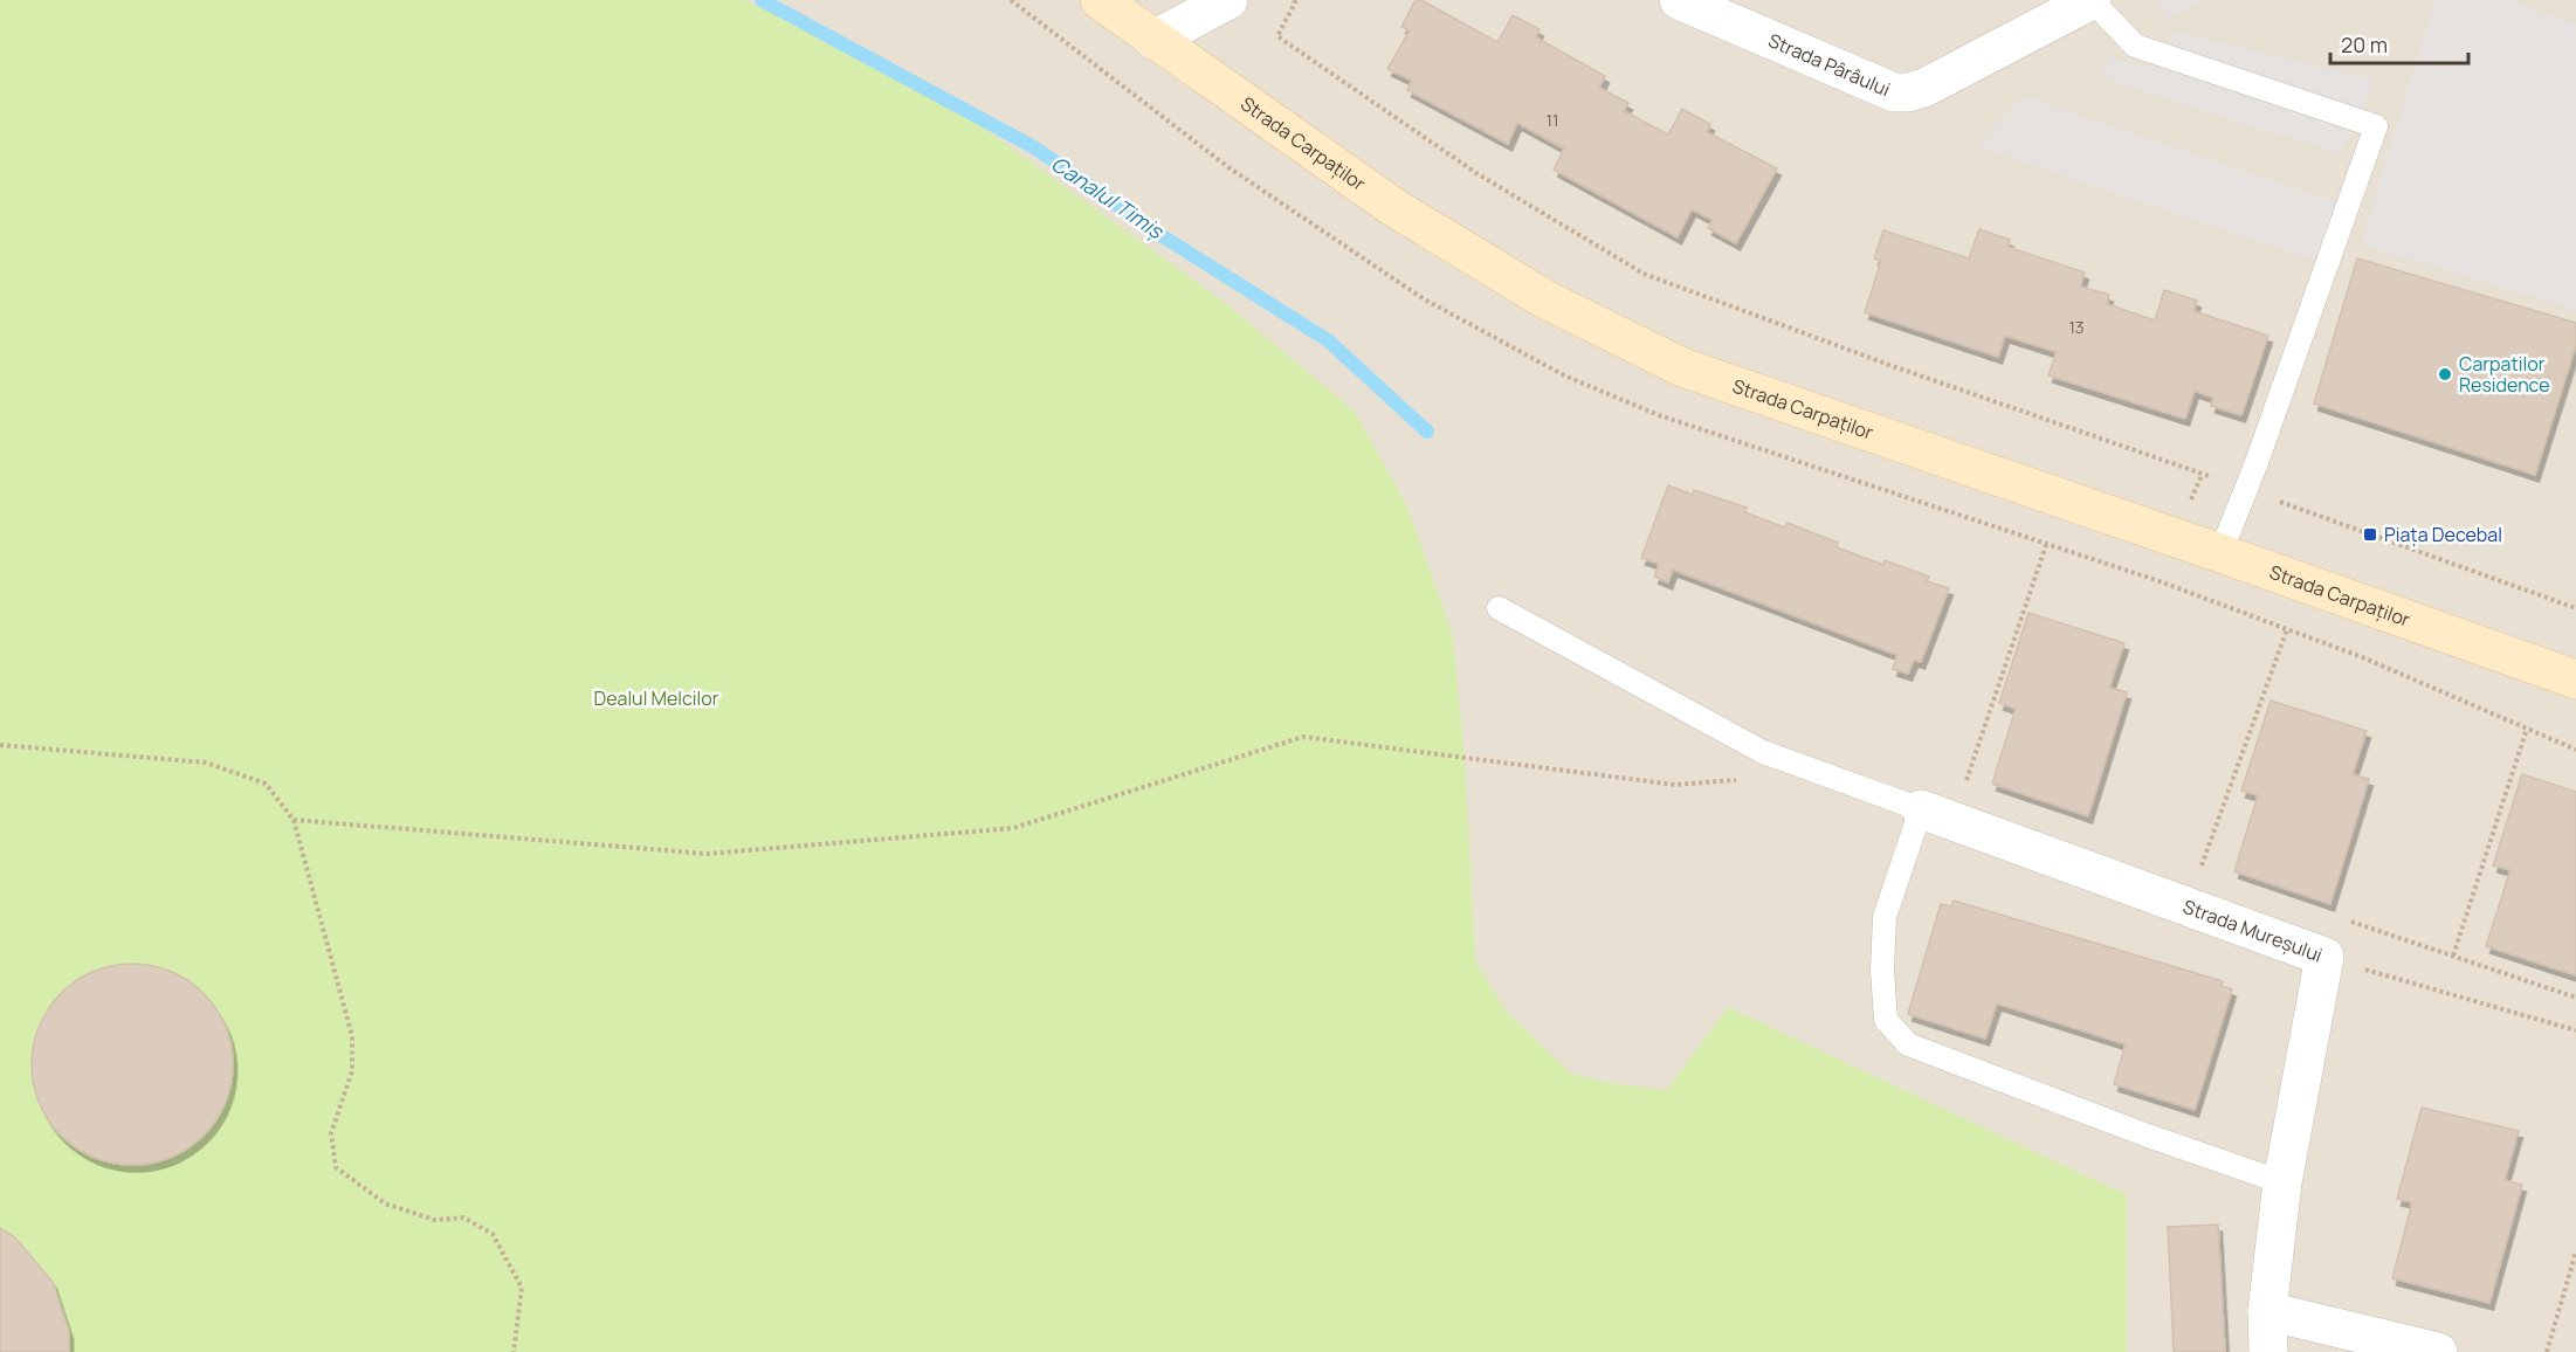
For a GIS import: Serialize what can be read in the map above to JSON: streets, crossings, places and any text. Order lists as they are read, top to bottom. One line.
{"streets":{"main road":["Strada Carpaților"],"street":["Strada Pârâului","Strada Mureșului"]},"water":["Canalul Timiș"],"parks":["Dealul Melcilor"],"places":{"other":["Carpatilor Residence"],"transit":["Piața Decebal"]},"house_numbers":["11","13"],"scale_bar":"20 m"}
